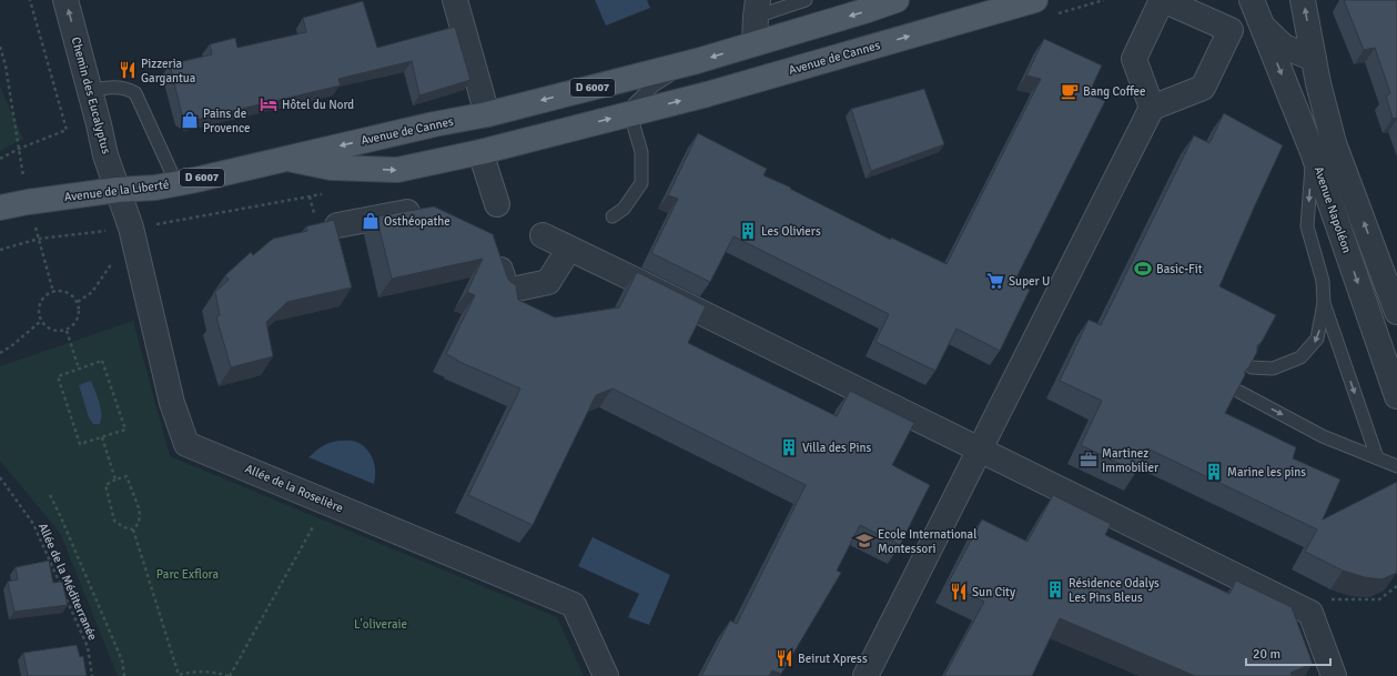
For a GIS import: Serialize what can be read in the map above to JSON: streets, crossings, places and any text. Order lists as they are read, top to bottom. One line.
{"streets":{"main road":["Avenue de Cannes","D 6007","Avenue de la Liberté"],"street":["Chemin des Eucalyptus","Avenue Napoléon","Allée de la Roselière"],"path":["Allée de la Méditerranée"]},"crossings":[["Avenue de Cannes","Avenue de la Liberté"],["Chemin des Eucalyptus","Avenue de la Liberté"],["Chemin des Eucalyptus","Allée de la Roselière"],["Avenue de la Liberté","Allée de la Roselière"]],"one_way":["Chemin des Eucalyptus"],"parks":["Parc Exflora","L'oliveraie"],"places":{"restaurant":["Pizzeria Gargantua","Sun City","Beirut Xpress"],"cafe":["Bang Coffee"],"hotel":["Hôtel du Nord"],"shop":["Pains de Provence","Osthéopathe"],"building":["Les Oliviers","Villa des Pins","Marine les pins","Résidence Odalys Les Pins Bleus"],"sports":["Basic-Fit"],"supermarket":["Super U"],"office":["Martinez Immobilier"],"school or university":["Ecole International Montessori"]},"scale_bar":"20 m"}
